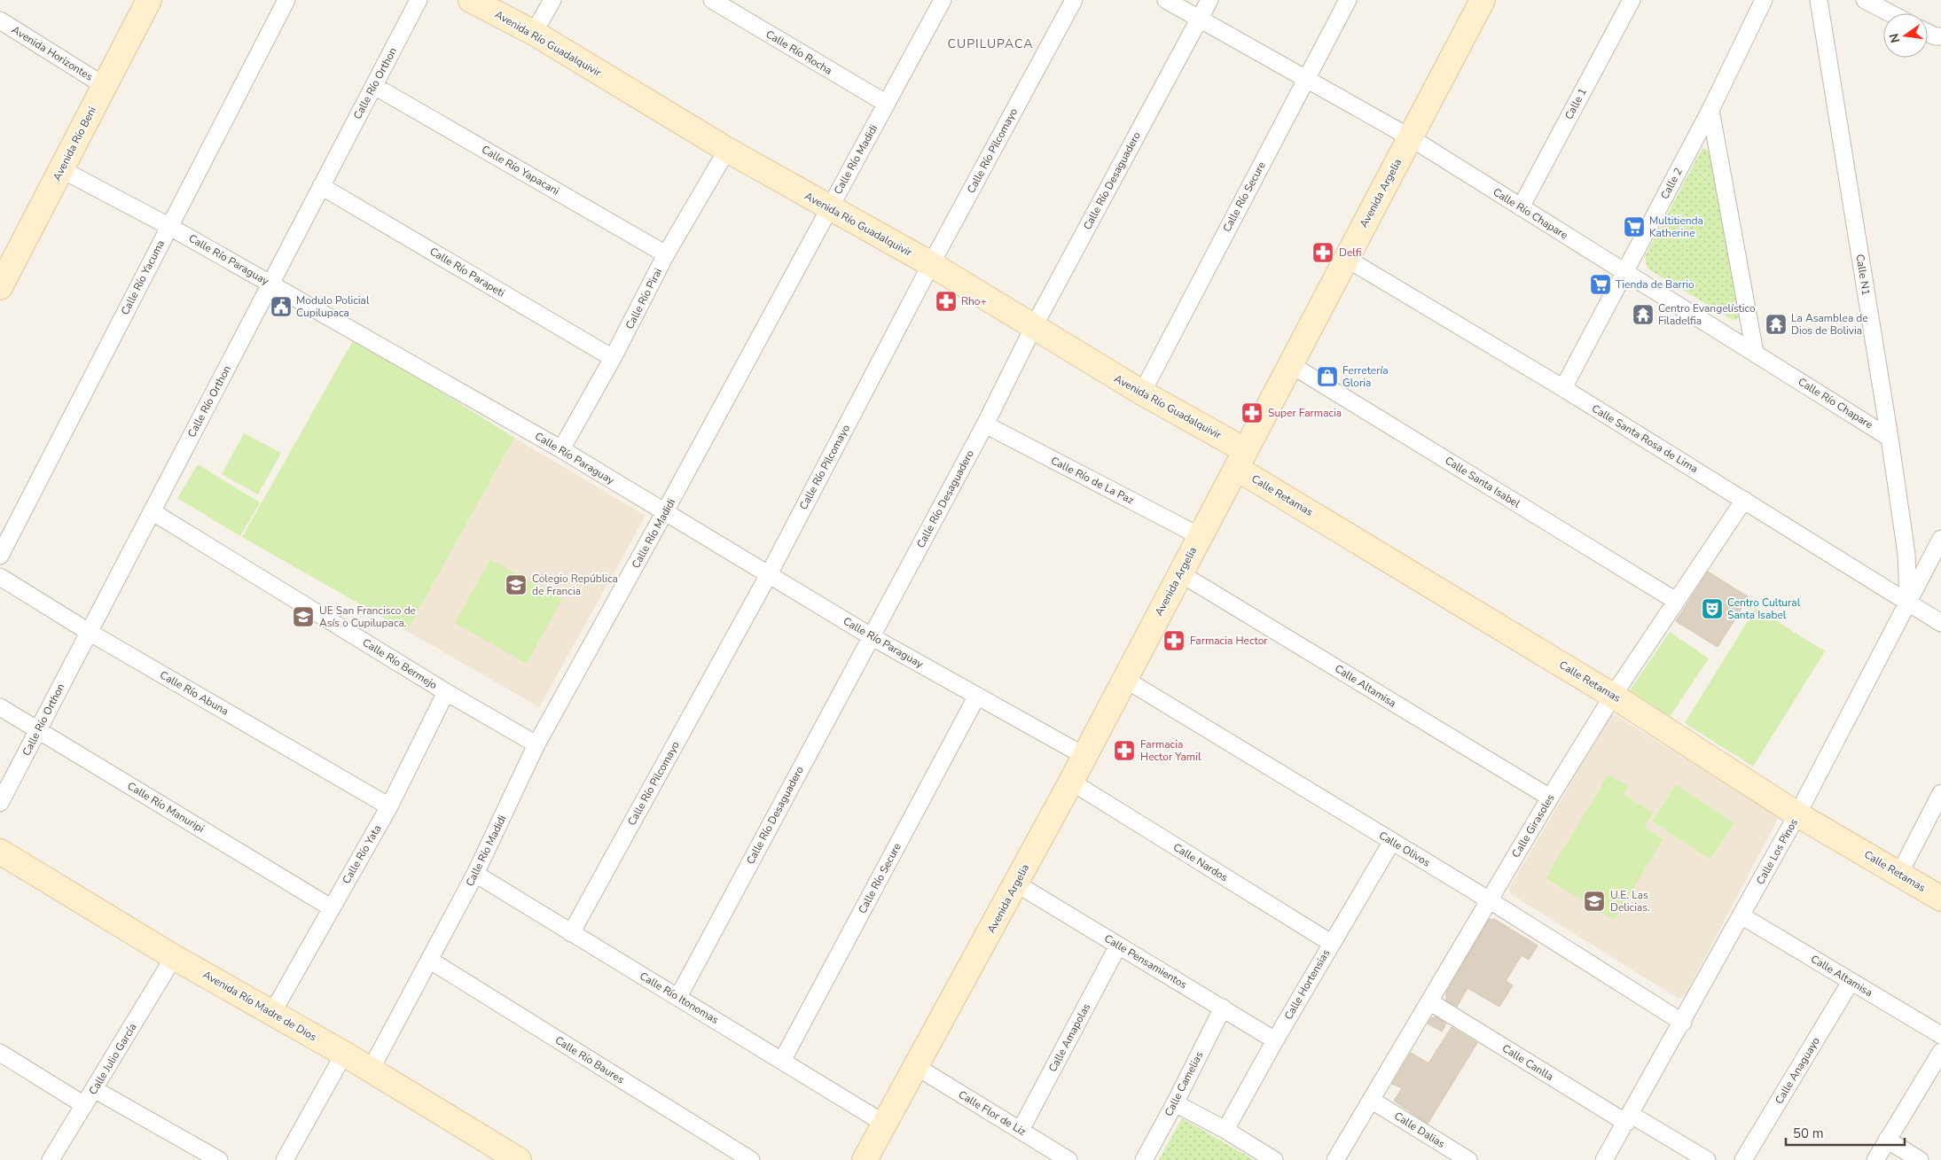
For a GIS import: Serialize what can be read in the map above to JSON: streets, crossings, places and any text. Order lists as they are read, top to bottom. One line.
{"streets":{"street":["Avenida Río Guadalquivir","Calle Río Rocha","Avenida Horizontes","Calle Río Orthon","Calle 1","Avenida Río Beni","Calle Río Pilcomayo","Calle Río Madidi","Calle Río Yapacani","Calle Río Desaguadero","Calle 2","Avenida Argelia","Calle Río Secure","Calle Río Chapare","Calle Río Paraguay","Calle Río Parapeti","Calle N1","Calle Río Yacuma","Calle Río Pirai","Calle Santa Rosa de Lima","Calle Río de La Paz","Calle Santa Isabel","Calle Retamas","Calle Río Bermejo","Calle Altamisa","Calle Río Abuna","Calle Río Manuripi","Calle Girasoles","Calle Olivos","Calle Los Pinos","Calle Río Yata","Calle Nardos","Calle Pensamientos","Calle Hortensias","Calle Río Itonomas","Avenida Río Madre de Dios","Calle Amapolas","Calle Julio García","Calle Río Baures","Calle Canlla","Calle Anaguayo","Calle Camelias","Calle Flor de Liz","Calle Dalias"]},"crossings":[["Avenida Río Guadalquivir","Calle Río Pilcomayo"],["Avenida Río Guadalquivir","Calle Río Madidi"],["Avenida Río Guadalquivir","Calle Río Desaguadero"],["Avenida Río Guadalquivir","Avenida Argelia"],["Avenida Río Guadalquivir","Calle Río Secure"],["Avenida Río Guadalquivir","Calle Río Pirai"],["Avenida Río Guadalquivir","Calle Retamas"],["Calle Río Rocha","Calle Río Madidi"],["Avenida Horizontes","Avenida Río Beni"],["Calle Río Orthon","Calle Río Yapacani"],["Calle Río Orthon","Calle Río Paraguay"],["Calle Río Orthon","Calle Río Parapeti"],["Calle Río Orthon","Calle Río Bermejo"],["Calle Río Orthon","Calle Río Abuna"],["Calle Río Orthon","Calle Río Manuripi"],["Calle 1","Calle Río Chapare"],["Avenida Río Beni","Calle Río Paraguay"],["Calle Río Pilcomayo","Calle Río Paraguay"],["Calle Río Pilcomayo","Calle Río Itonomas"],["Calle Río Madidi","Calle Río Paraguay"],["Calle Río Madidi","Calle Río Bermejo"],["Calle Río Madidi","Calle Río Itonomas"],["Calle Río Madidi","Avenida Río Madre de Dios"],["Calle Río Madidi","Calle Río Baures"],["Calle Río Yapacani","Calle Río Pirai"],["Calle Río Desaguadero","Calle Río Chapare"],["Calle Río Desaguadero","Calle Río Paraguay"],["Calle Río Desaguadero","Calle Río de La Paz"],["Calle Río Desaguadero","Calle Río Itonomas"],["Calle 2","Calle Río Chapare"],["Calle 2","Calle Santa Rosa de Lima"],["Avenida Argelia","Calle Río Chapare"],["Avenida Argelia","Calle Río Paraguay"],["Avenida Argelia","Calle Santa Rosa de Lima"],["Avenida Argelia","Calle Río de La Paz"],["Avenida Argelia","Calle Santa Isabel"],["Avenida Argelia","Calle Retamas"],["Avenida Argelia","Calle Altamisa"],["Avenida Argelia","Calle Olivos"],["Avenida Argelia","Calle Nardos"],["Avenida Argelia","Calle Pensamientos"],["Avenida Argelia","Calle Río Itonomas"],["Avenida Argelia","Calle Flor de Liz"],["Calle Río Secure","Calle Río Chapare"],["Calle Río Secure","Calle Río Paraguay"],["Calle Río Secure","Calle Río Itonomas"],["Calle Río Chapare","Calle N1"],["Calle Río Paraguay","Calle Río Yacuma"],["Calle Río Paraguay","Calle Río Pirai"],["Calle Río Parapeti","Calle Río Pirai"],["Calle N1","Calle Santa Rosa de Lima"],["Calle N1","Calle Los Pinos"],["Calle Santa Rosa de Lima","Calle Girasoles"],["Calle Santa Rosa de Lima","Calle Los Pinos"],["Calle Santa Isabel","Calle Girasoles"],["Calle Retamas","Calle Girasoles"],["Calle Retamas","Calle Los Pinos"],["Calle Río Bermejo","Calle Río Yata"],["Calle Altamisa","Calle Girasoles"],["Calle Altamisa","Calle Los Pinos"],["Calle Altamisa","Calle Anaguayo"],["Calle Río Abuna","Calle Río Yata"],["Calle Río Manuripi","Calle Río Yata"],["Calle Girasoles","Calle Olivos"],["Calle Girasoles","Calle Canlla"],["Calle Girasoles","Calle Dalias"],["Calle Olivos","Calle Los Pinos"],["Calle Olivos","Calle Hortensias"],["Calle Los Pinos","Calle Canlla"],["Calle Río Yata","Avenida Río Madre de Dios"],["Calle Nardos","Calle Hortensias"],["Calle Pensamientos","Calle Hortensias"],["Calle Pensamientos","Calle Amapolas"],["Calle Pensamientos","Calle Camelias"],["Avenida Río Madre de Dios","Calle Julio García"],["Calle Amapolas","Calle Flor de Liz"]],"districts":["CUPILUPACA"],"places":{"supermarket":["Multitienda Katherine","Tienda de Barrio"],"pharmacy":["Delfi","Rho+","Super Farmacia","Farmacia Hector","Farmacia Hector Yamil"],"public building":["Modulo Policial Cupilupaca"],"temple":["Centro Evangelístico Filadelfia","La Asamblea de Dios de Bolivia"],"shop":["Ferretería Gloria"],"school or university":["Colegio República de Francia","UE San Francisco de Asís o Cupilupaca.","U.E. Las Delicias."],"theatre":["Centro Cultural Santa Isabel"]},"scale_bar":"50 m","north":"left"}
